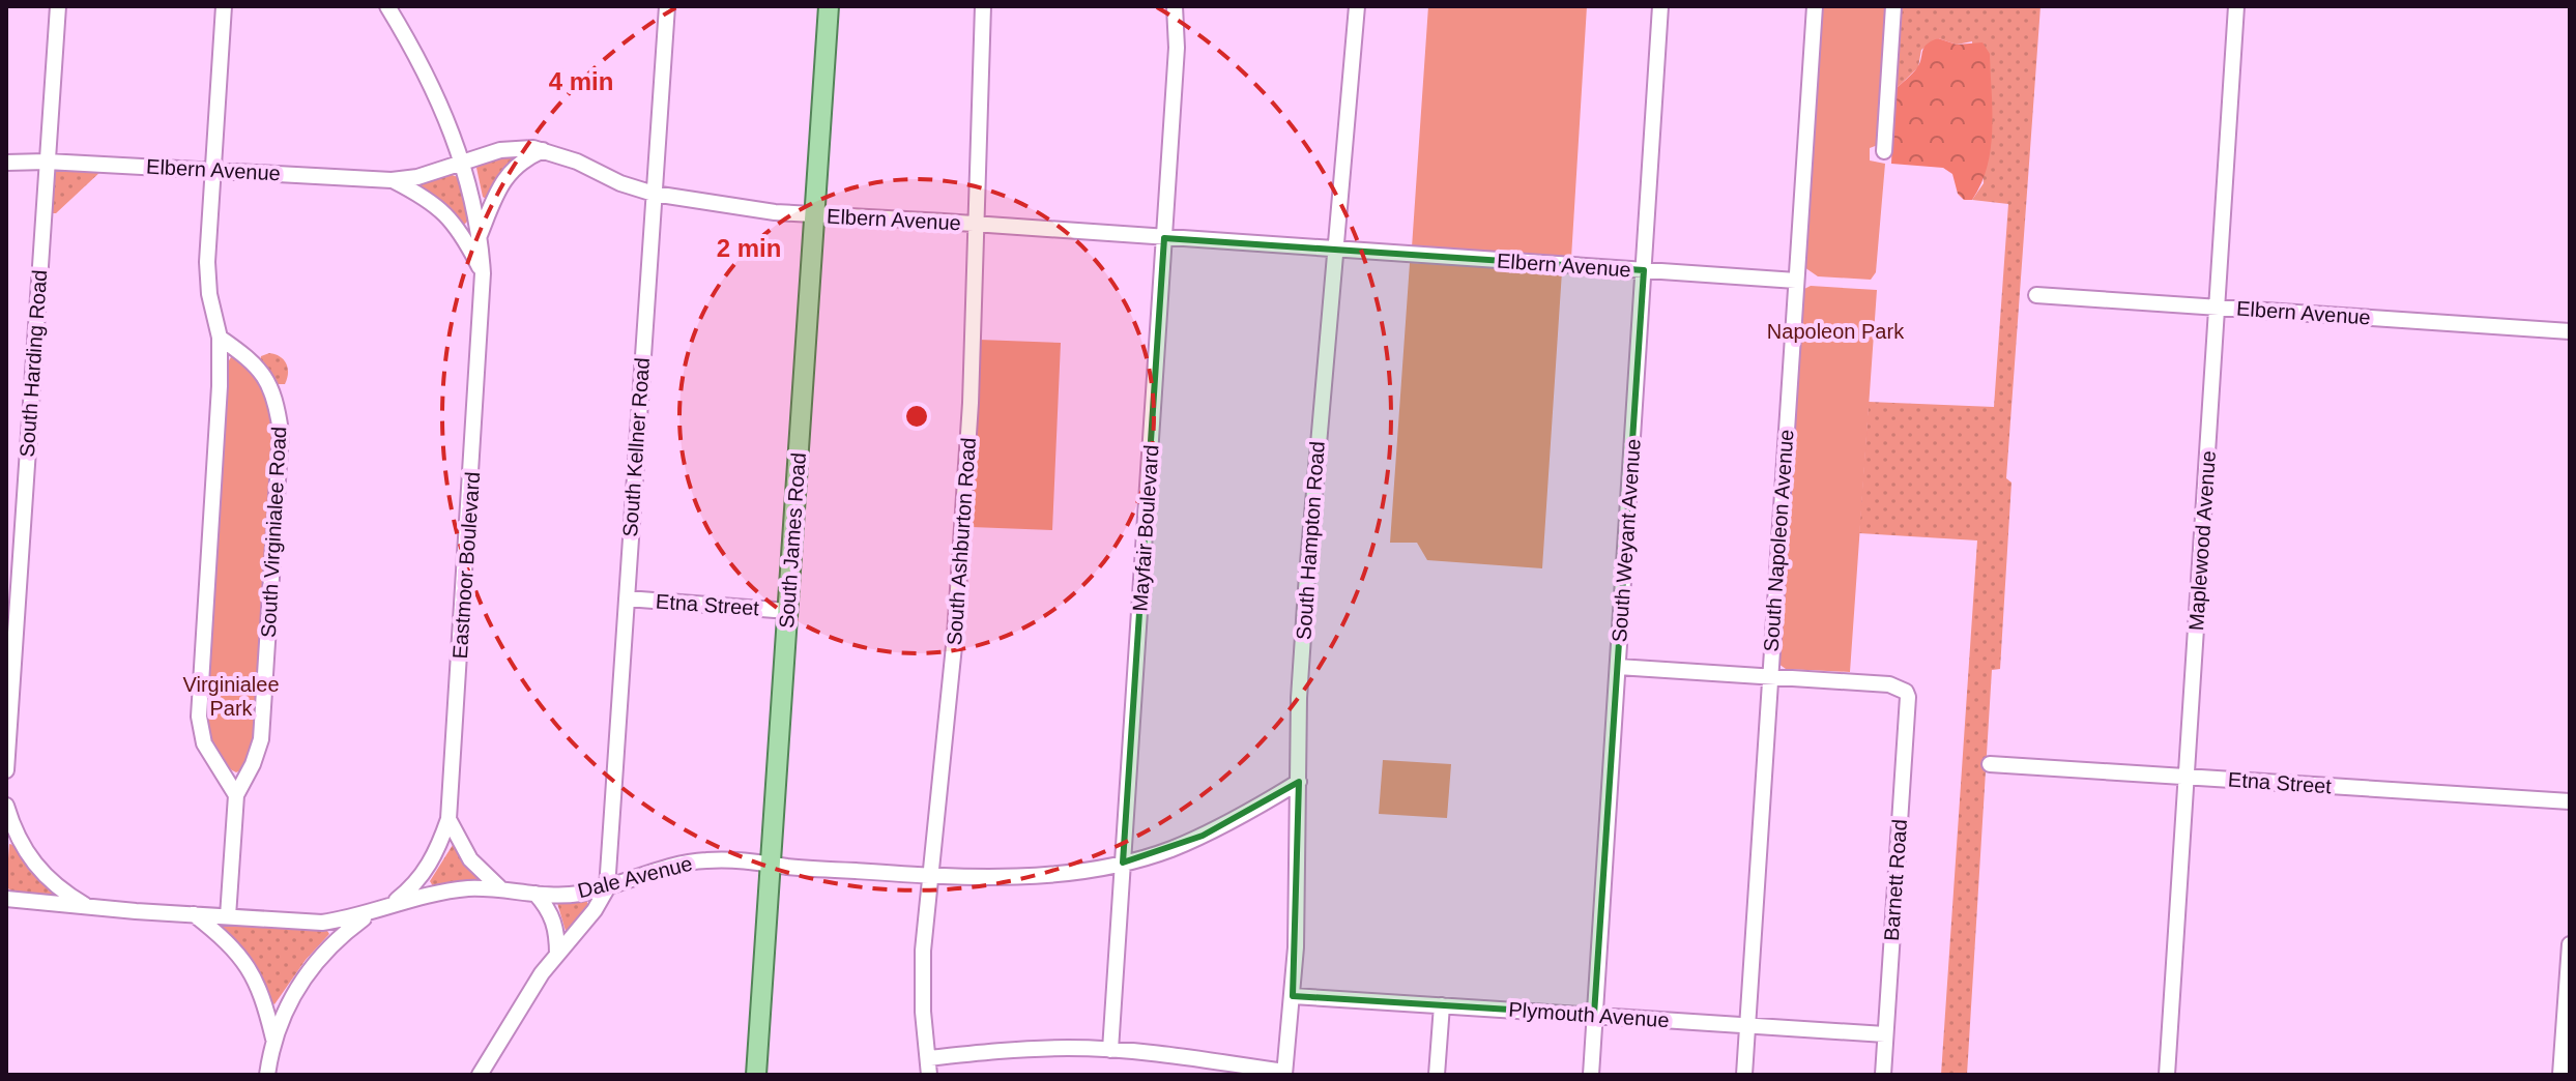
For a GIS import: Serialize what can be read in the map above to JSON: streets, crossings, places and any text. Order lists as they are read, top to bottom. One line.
{"streets":{"main road":["South James Road"],"street":["Elbern Avenue","South Harding Road","South Kellner Road","Mayfair Boulevard","South Virginialee Road","South Hampton Road","South Weyant Avenue","South Napoleon Avenue","Maplewood Avenue","South Ashburton Road","Eastmoor Boulevard","Etna Street","Dale Avenue","Barnett Road","Plymouth Avenue"]},"crossings":[["Elbern Avenue","South Harding Road"],["Elbern Avenue","South Kellner Road"],["Elbern Avenue","Mayfair Boulevard"],["Elbern Avenue","South James Road"],["Elbern Avenue","South Hampton Road"],["Elbern Avenue","South Weyant Avenue"],["Elbern Avenue","South Napoleon Avenue"],["Elbern Avenue","Maplewood Avenue"],["Elbern Avenue","South Ashburton Road"],["Elbern Avenue","Eastmoor Boulevard"],["South Kellner Road","Etna Street"],["South Kellner Road","Dale Avenue"],["Mayfair Boulevard","Dale Avenue"],["South Virginialee Road","Dale Avenue"],["South James Road","Etna Street"],["South James Road","Dale Avenue"],["South Hampton Road","Dale Avenue"],["South Hampton Road","Plymouth Avenue"],["South Weyant Avenue","Plymouth Avenue"],["South Napoleon Avenue","Barnett Road"],["South Napoleon Avenue","Plymouth Avenue"],["Maplewood Avenue","Etna Street"],["South Ashburton Road","Dale Avenue"],["Eastmoor Boulevard","Dale Avenue"],["Barnett Road","Plymouth Avenue"]],"parks":["Napoleon Park","Virginialee Park"],"rings":["4 min","2 min"]}
